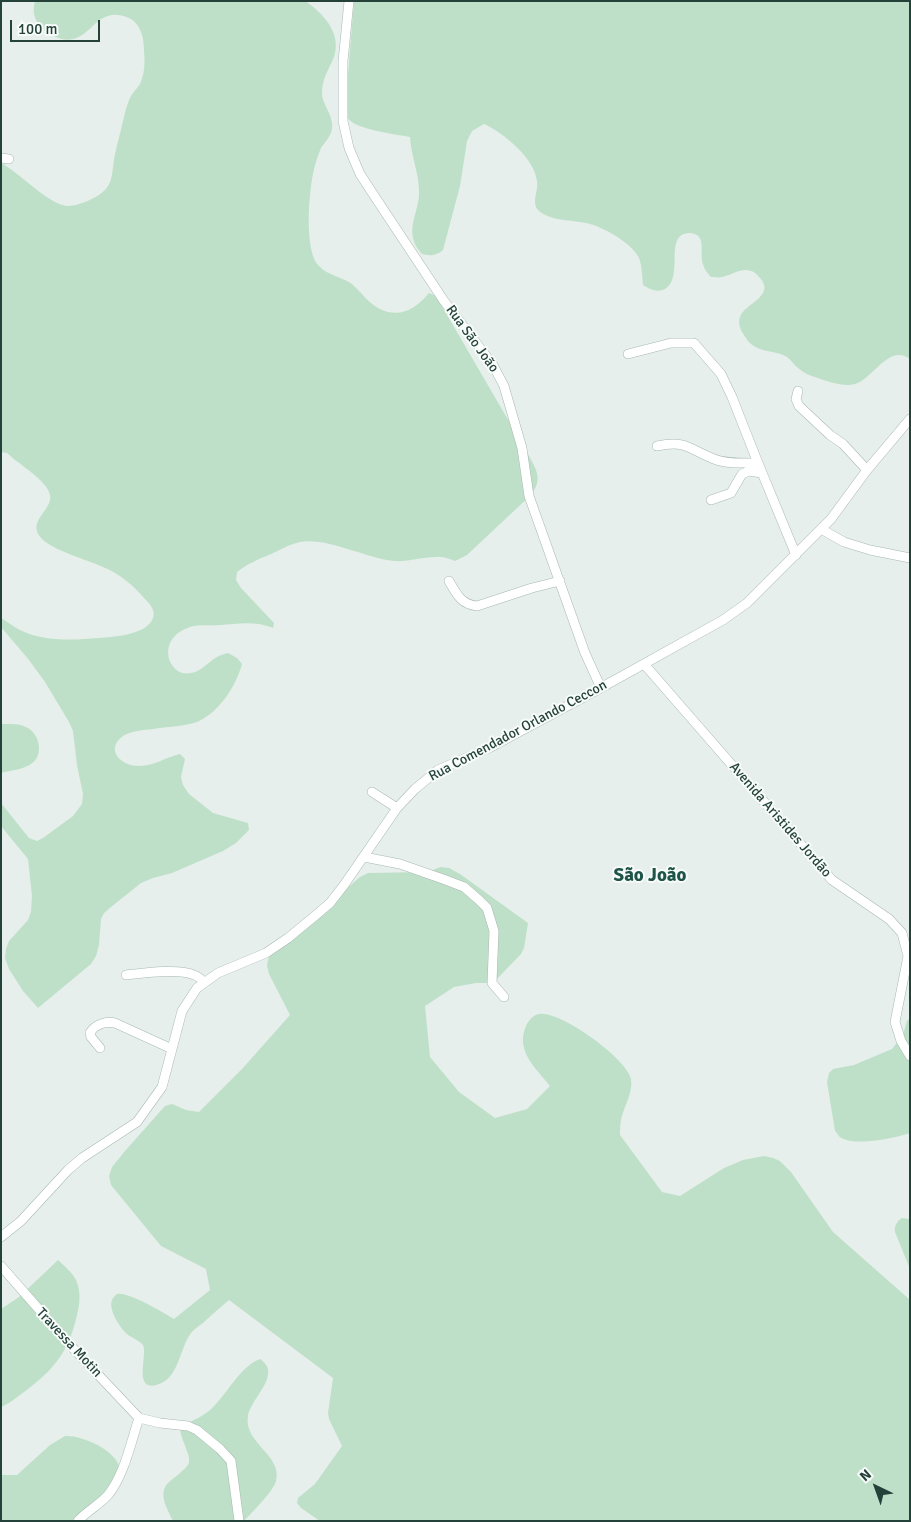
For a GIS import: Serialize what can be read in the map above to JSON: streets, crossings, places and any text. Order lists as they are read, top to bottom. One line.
{"streets":{"street":["Rua São João","Rua Comendador Orlando Ceccon","Avenida Aristides Jordão","Travessa Motin"]},"crossings":[["Rua São João","Rua Comendador Orlando Ceccon"],["Rua Comendador Orlando Ceccon","Avenida Aristides Jordão"]],"districts":["São João"],"scale_bar":"100 m","north":"top left"}
